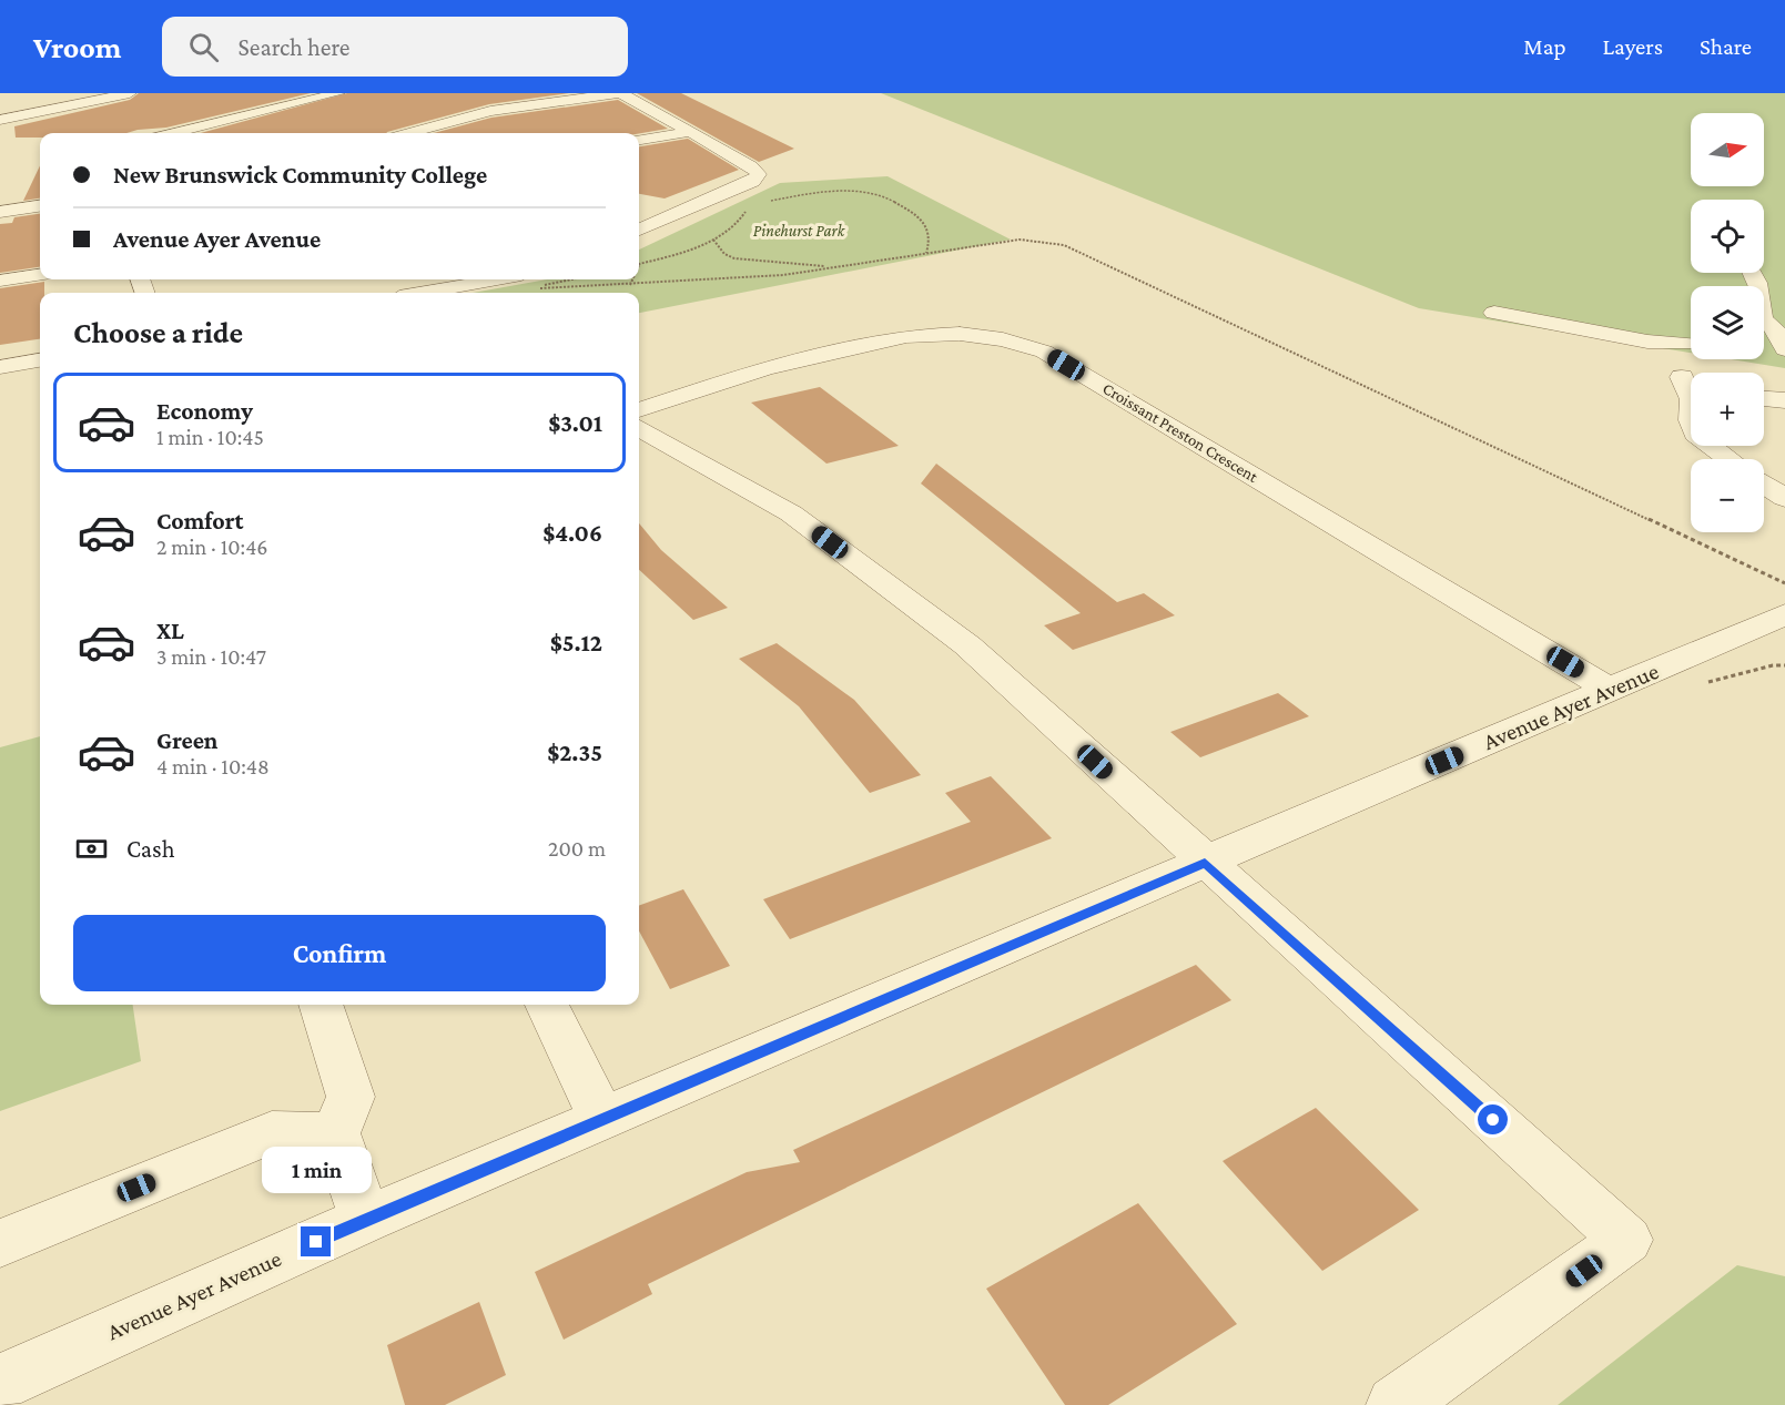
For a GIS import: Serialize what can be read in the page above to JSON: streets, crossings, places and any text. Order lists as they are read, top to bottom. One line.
{"streets":{"street":["Croissant Preston Crescent","Avenue Ayer Avenue"]},"crossings":[["Croissant Preston Crescent","Avenue Ayer Avenue"]],"parks":["Pinehurst Park"],"north":"right","page":{"header":"Vroom","search":"Search here","nav":["Map","Layers","Share"],"map_buttons":["+","−"],"banner":["New Brunswick Community College","Avenue Ayer Avenue"],"heading":"Choose a ride","list":[{"name":"Economy","note":"1 min · 10:45","value":"$3.01"},{"name":"Comfort","note":"2 min · 10:46","value":"$4.06"},{"name":"XL","note":"3 min · 10:47","value":"$5.12"},{"name":"Green","note":"4 min · 10:48","value":"$2.35"}],"pay":["Cash","200 m"],"buttons":"Confirm","bubble":"1 min"}}
